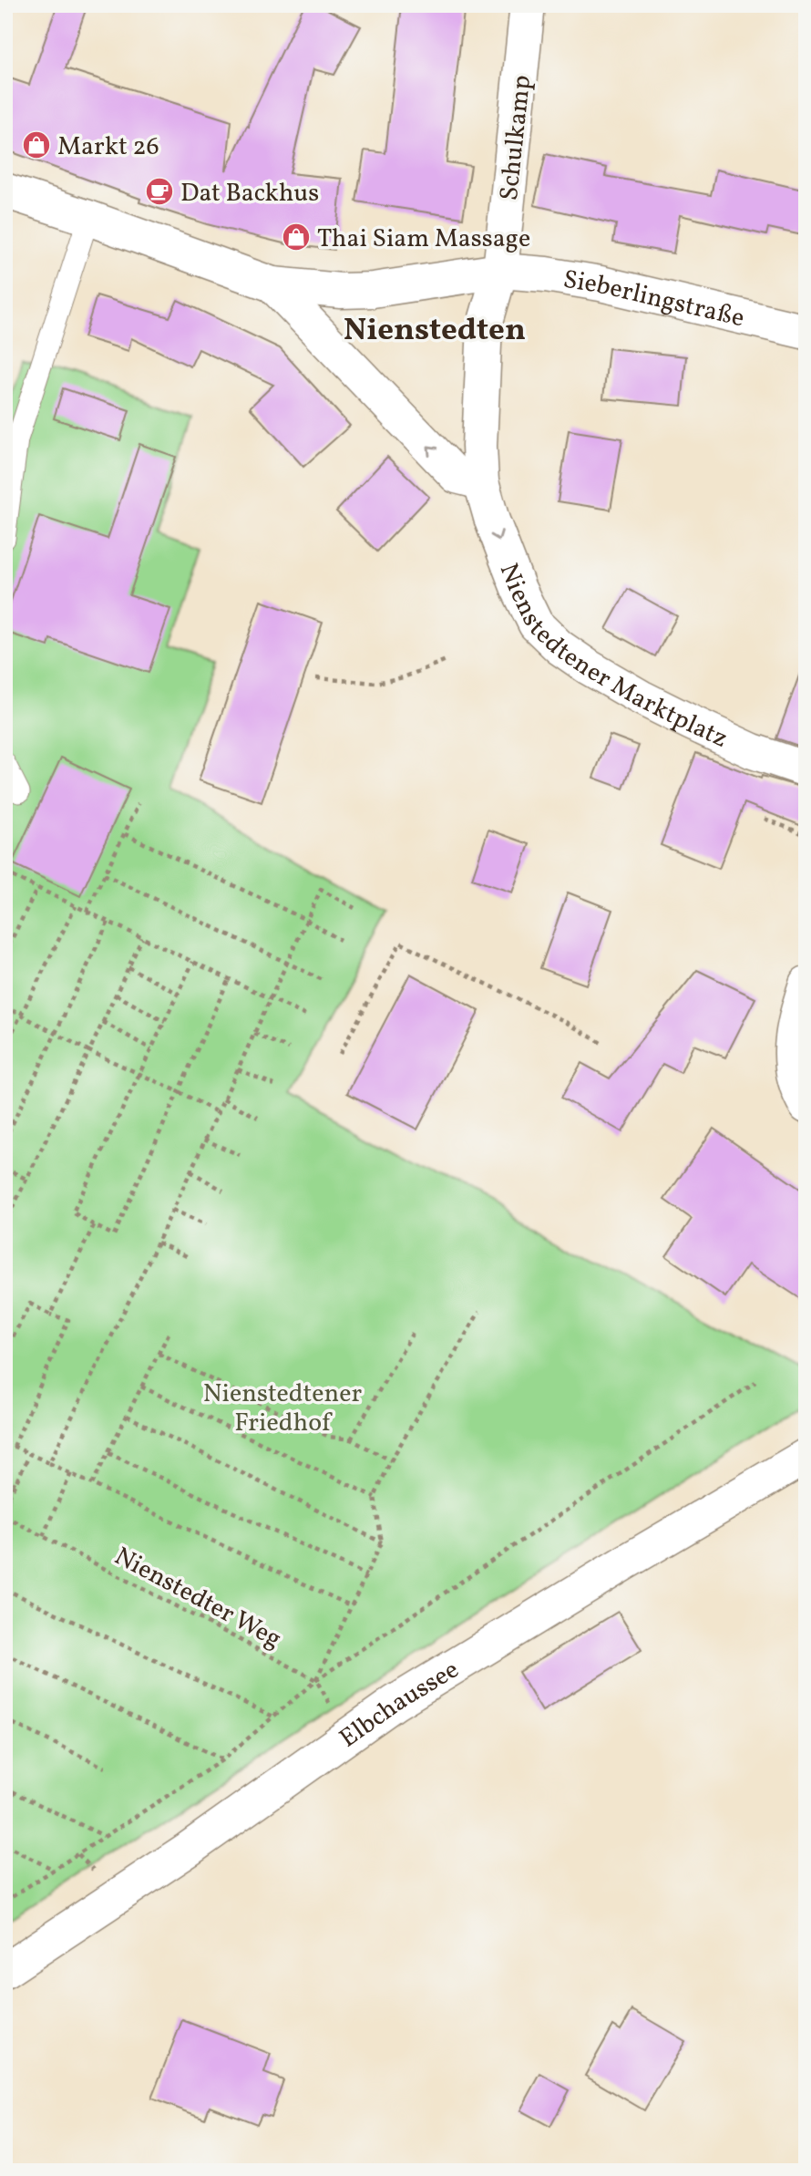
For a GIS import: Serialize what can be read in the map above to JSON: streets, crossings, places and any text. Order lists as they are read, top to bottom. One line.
{"streets":{"street":["Schulkamp","Sieberlingstraße","Nienstedtener Marktplatz","Elbchaussee"],"path":["Nienstedter Weg"]},"crossings":[["Schulkamp","Sieberlingstraße"],["Schulkamp","Nienstedtener Marktplatz"],["Sieberlingstraße","Nienstedtener Marktplatz"]],"one_way":["Nienstedtener Marktplatz"],"districts":["Nienstedten"],"parks":["Nienstedtener Friedhof"],"places":{"shop":["Markt 26","Thai Siam Massage"],"cafe":["Dat Backhus"]}}
